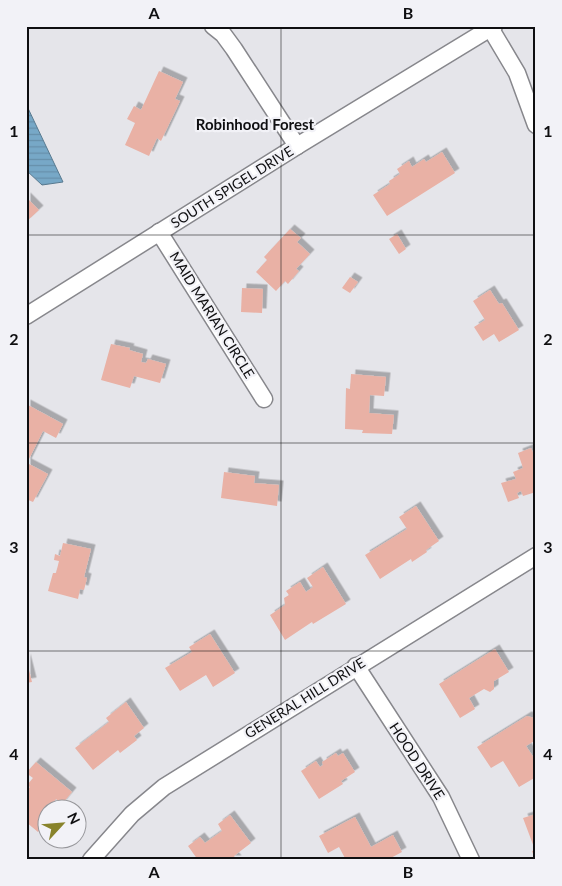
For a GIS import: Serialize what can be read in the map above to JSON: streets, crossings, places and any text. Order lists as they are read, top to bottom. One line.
{"streets":{"street":["SOUTH SPIGEL DRIVE","MAID MARIAN CIRCLE","GENERAL HILL DRIVE","HOOD DRIVE"]},"crossings":[["SOUTH SPIGEL DRIVE","MAID MARIAN CIRCLE"],["GENERAL HILL DRIVE","HOOD DRIVE"]],"districts":["Robinhood Forest"],"north":"top right","grid":{"columns":["A","B"],"rows":["1","2","3","4"]}}
